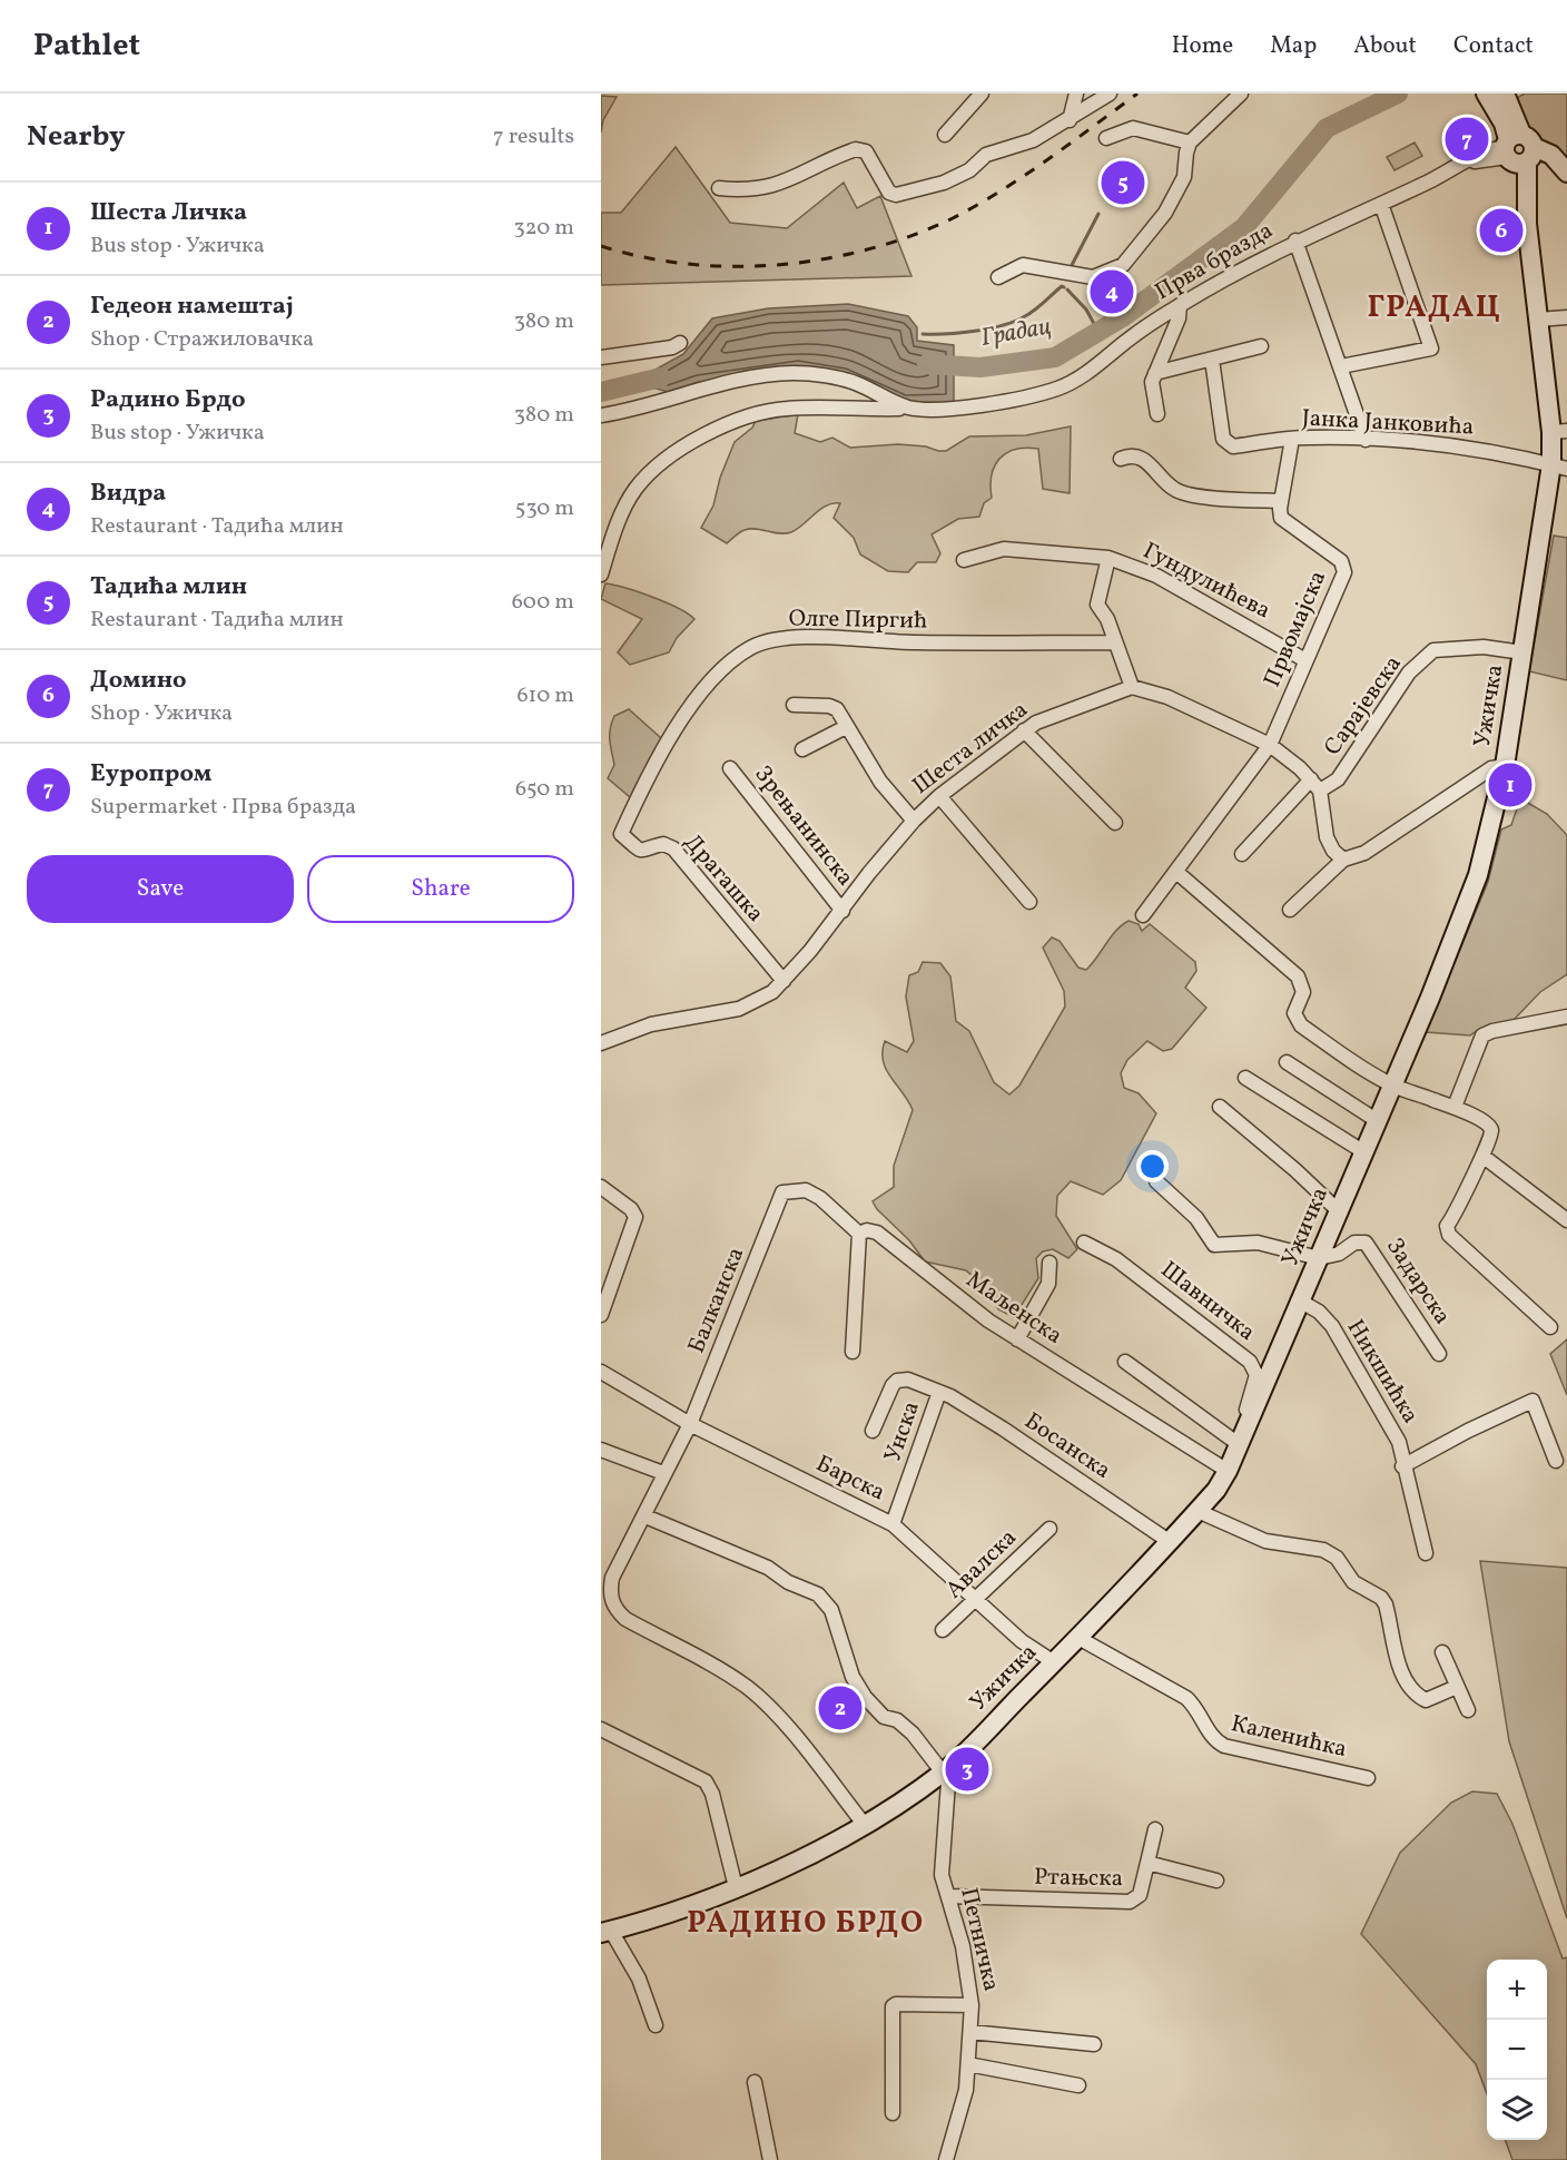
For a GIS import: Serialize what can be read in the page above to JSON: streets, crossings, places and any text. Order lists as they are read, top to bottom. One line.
{"streets":{"main road":["Ужичка"],"street":["Прва бразда","Јанка Јанковића","Гундулићева","Олге Пиргић","Првомајска","Сарајевска","Шеста личка","Зрењанинска","Драгашка","Задарска","Балканска","Шавничка","Маљенска","Никшићка","Унска","Босанска","Барска","Авалска","Каленићка","Ртањска","Петничка"]},"crossings":[["Прва бразда","Ужичка"],["Јанка Јанковића","Ужичка"],["Гундулићева","Првомајска"],["Олге Пиргић","Драгашка"],["Сарајевска","Ужичка"],["Ужичка","Задарска"],["Ужичка","Балканска"],["Ужичка","Шавничка"],["Ужичка","Маљенска"],["Ужичка","Никшићка"],["Ужичка","Босанска"],["Ужичка","Барска"],["Ужичка","Каленићка"],["Ужичка","Петничка"],["Шеста личка","Зрењанинска"],["Шеста личка","Драгашка"],["Балканска","Маљенска"],["Балканска","Барска"],["Унска","Босанска"],["Унска","Барска"],["Барска","Авалска"],["Ртањска","Петничка"]],"districts":["ГРАДАЦ","РАДИНО БРДО"],"water":["Градац"],"page":{"header":"Pathlet","nav":["Home","Map","About","Contact"],"heading":["Nearby","7 results"],"pins":["7","5","6","4","1","2","3"],"list":[{"mark":"1","name":"Шеста Личка","note":"Bus stop · Ужичка","value":"320 m"},{"mark":"2","name":"Гедеон намештај","note":"Shop · Стражиловачка","value":"380 m"},{"mark":"3","name":"Радино Брдо","note":"Bus stop · Ужичка","value":"380 m"},{"mark":"4","name":"Видра","note":"Restaurant · Тадића млин","value":"530 m"},{"mark":"5","name":"Тадића млин","note":"Restaurant · Тадића млин","value":"600 m"},{"mark":"6","name":"Домино","note":"Shop · Ужичка","value":"610 m"},{"mark":"7","name":"Еуропром","note":"Supermarket · Прва бразда","value":"650 m"}],"buttons":["Save","Share"],"map_buttons":["+","−"]}}
